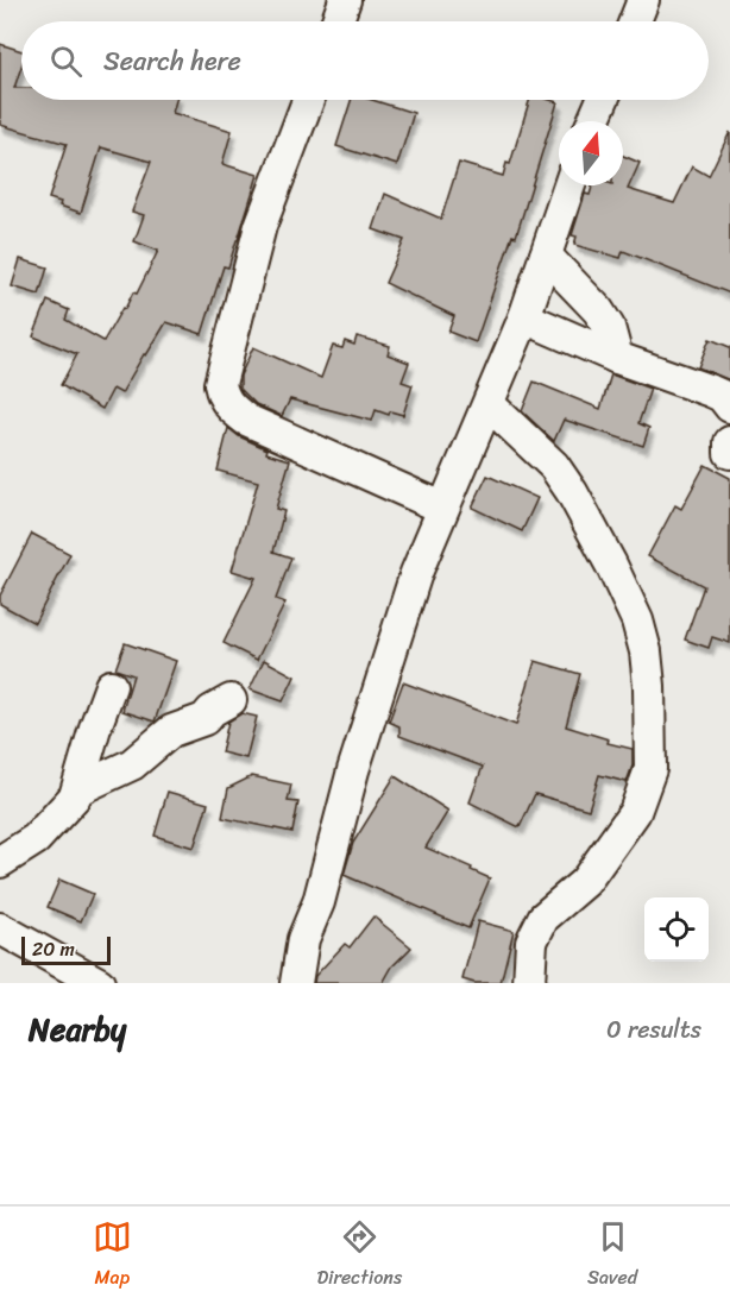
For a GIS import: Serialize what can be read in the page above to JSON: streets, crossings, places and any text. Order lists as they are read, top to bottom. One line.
{"scale_bar":"20 m","north":"top","page":{"search":"Search here","scale":"20 m","heading":["Nearby","0 results"],"nav":["Map","Directions","Saved"]}}
